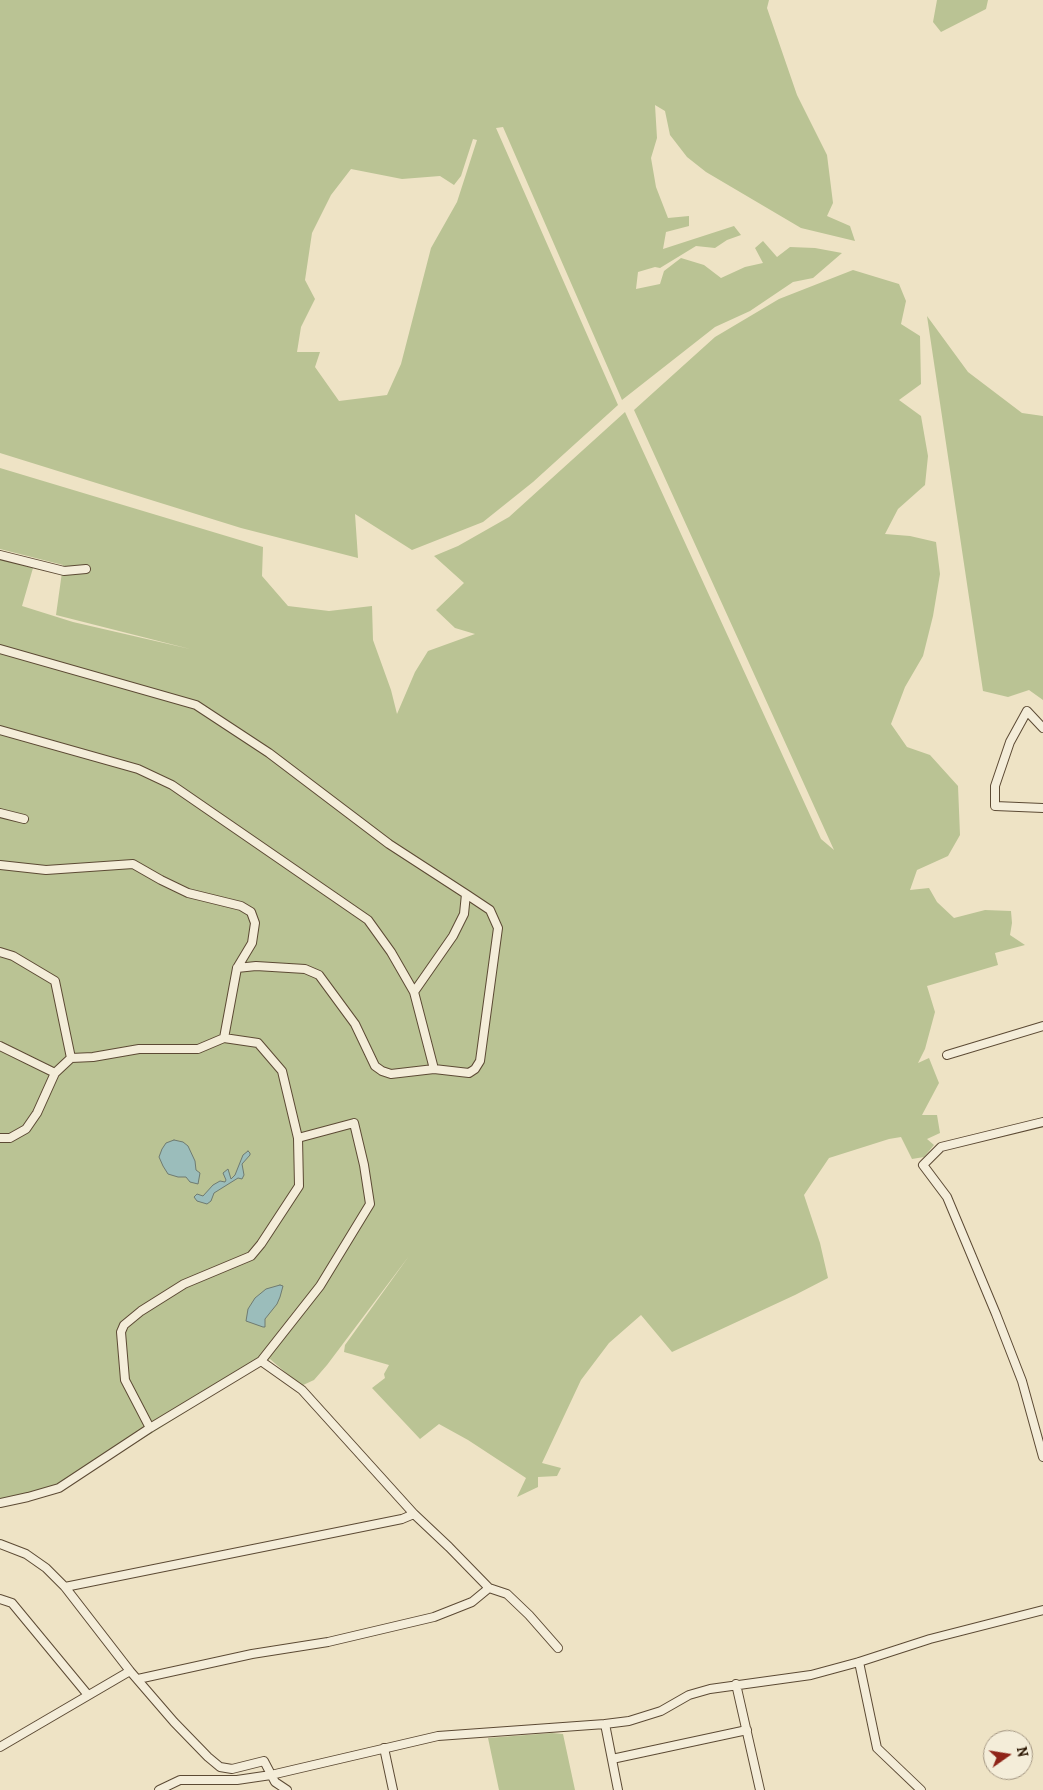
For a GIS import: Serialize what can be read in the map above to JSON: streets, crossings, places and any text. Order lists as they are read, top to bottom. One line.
{"north":"right"}
